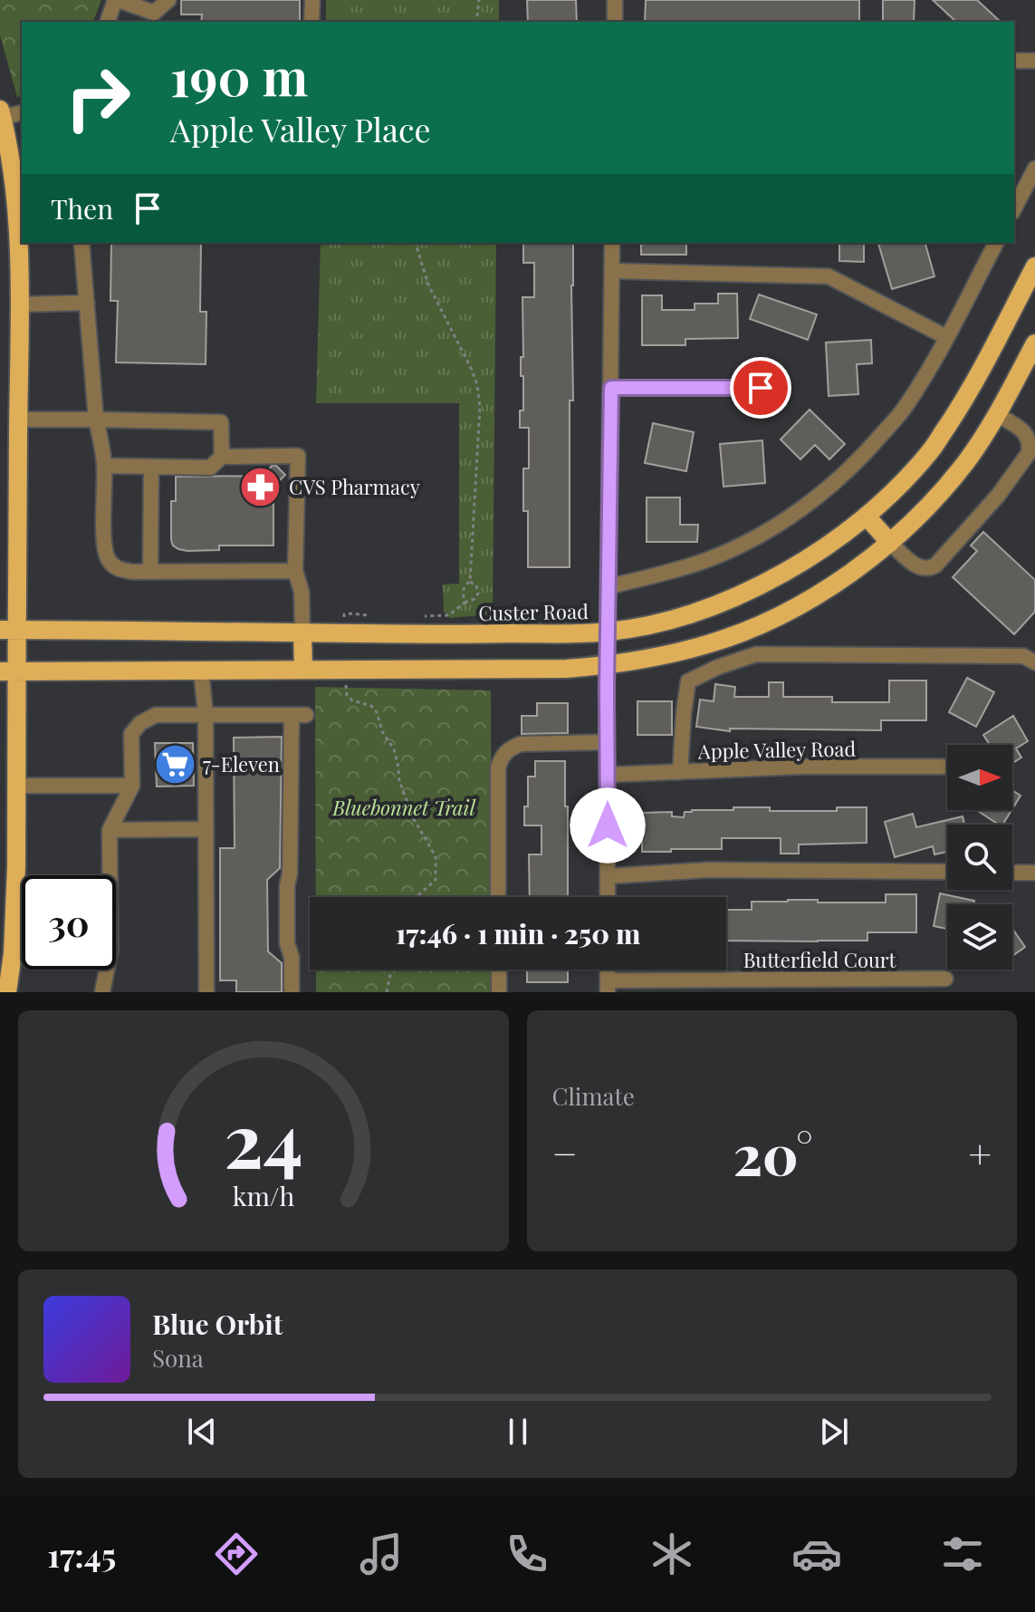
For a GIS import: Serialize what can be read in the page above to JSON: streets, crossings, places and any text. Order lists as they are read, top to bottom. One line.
{"streets":{"main road":["Custer Road"],"street":["Apple Valley Road","Butterfield Court"]},"parks":["Bluebonnet Trail"],"places":{"pharmacy":["CVS Pharmacy"],"supermarket":["7-Eleven"]},"north":"right","page":{"turn":["190 m","Apple Valley Place"],"then":"Then","limit":"30","trip":"17:46 · 1 min · 250 m","tile":"Climate","heat":["−","20°","+"],"song":["Blue Orbit","Sona"],"tabs":"17:45","gauge":["24","km/h"]}}
